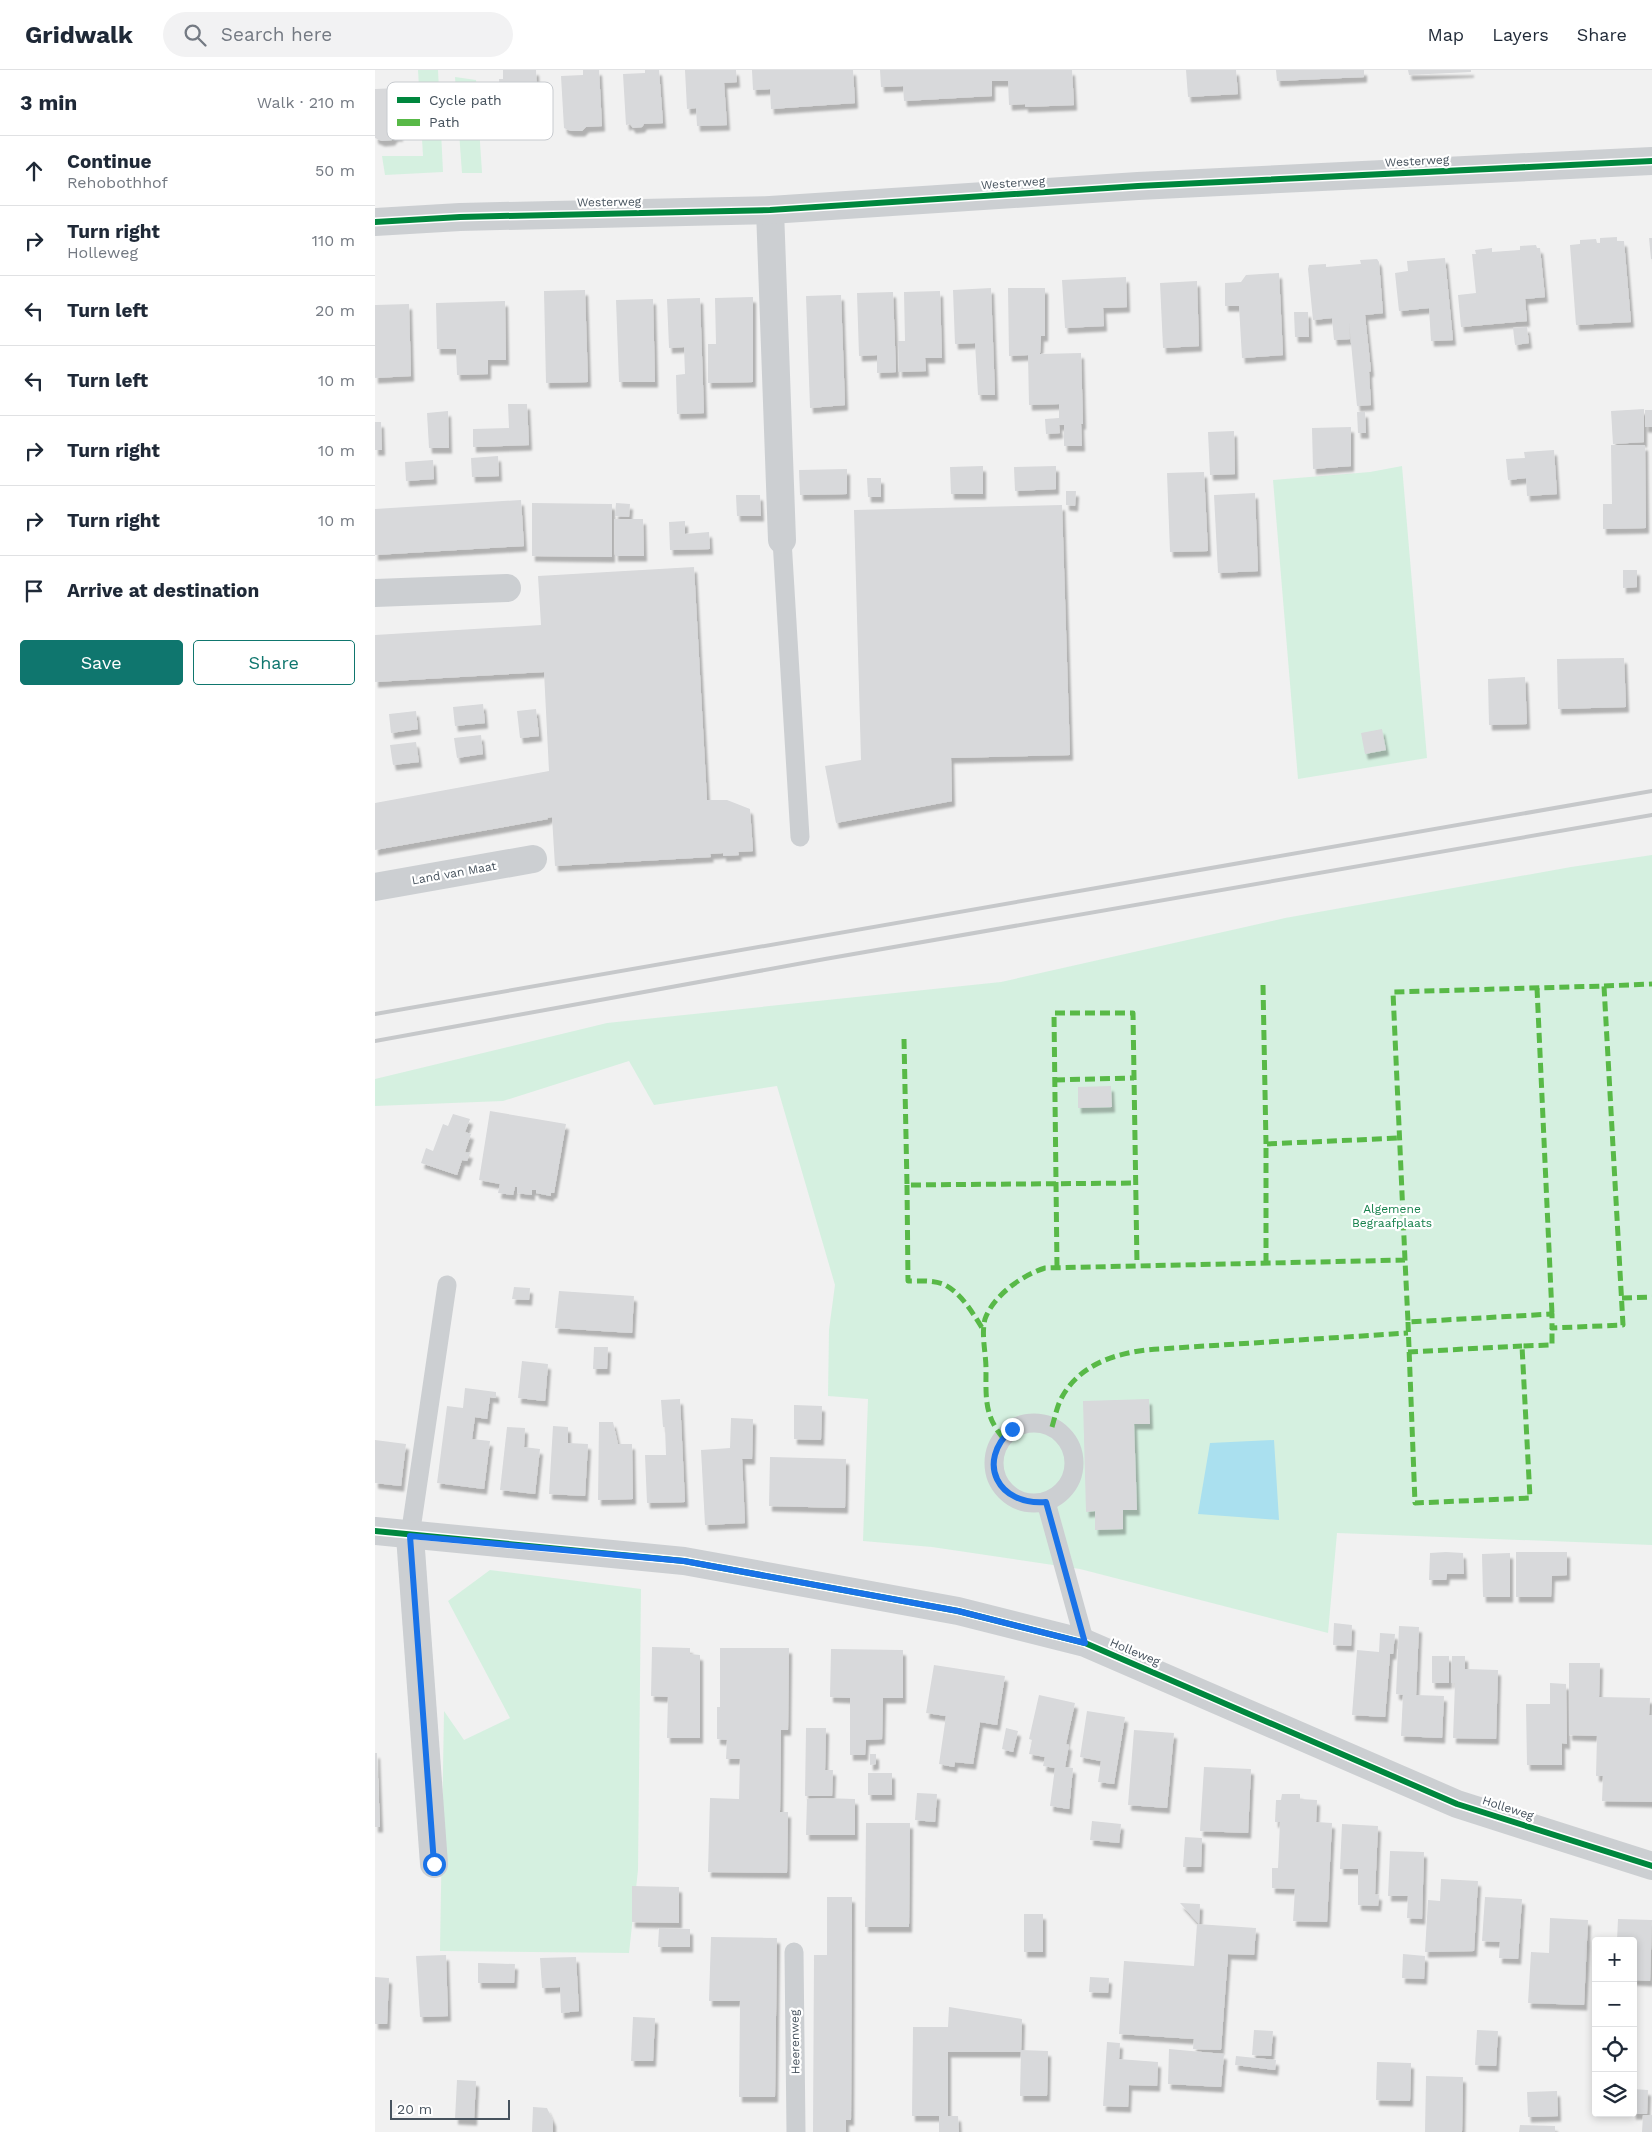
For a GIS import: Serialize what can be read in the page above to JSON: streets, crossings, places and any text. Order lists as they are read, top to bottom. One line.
{"streets":{"street":["Westerweg","Land van Maat","Holleweg"],"lane":["Heerenweg"]},"parks":["Algemene Begraafplaats"],"legend":["Cycle path","Path"],"scale_bar":"20 m","page":{"header":"Gridwalk","search":"Search here","nav":["Map","Layers","Share"],"heading":["3 min","Walk · 210 m"],"list":[["Continue","Rehobothhof","50 m"],["Turn right","Holleweg","110 m"],["Turn left","20 m"],["Turn left","10 m"],["Turn right","10 m"],["Turn right","10 m"],"Arrive at destination"],"buttons":["Save","Share"],"map_buttons":["+","−"],"scale":"20 m"}}
